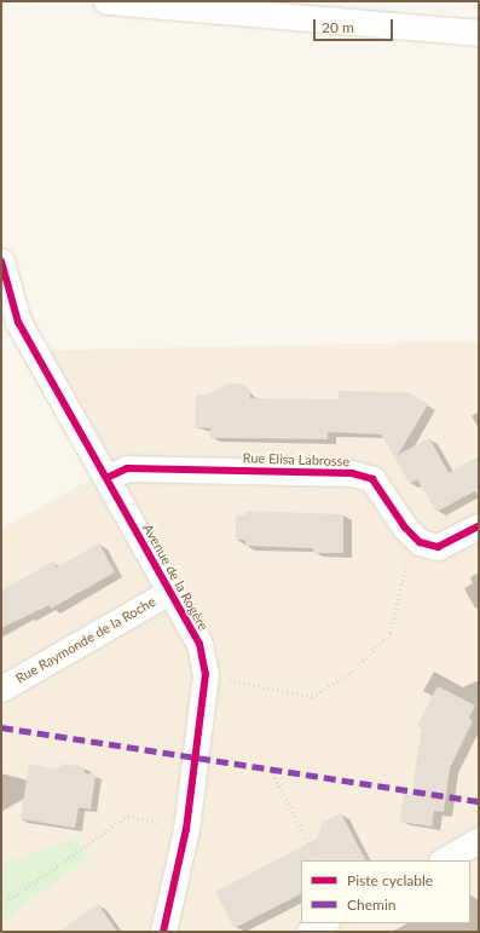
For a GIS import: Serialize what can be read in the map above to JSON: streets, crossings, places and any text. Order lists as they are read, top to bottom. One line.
{"streets":{"street":["Rue Elisa Labrosse","Avenue de la Rogère","Rue Raymonde de la Roche"]},"crossings":[["Rue Elisa Labrosse","Avenue de la Rogère"],["Avenue de la Rogère","Rue Raymonde de la Roche"]],"legend":["Piste cyclable","Chemin"],"scale_bar":"20 m"}
